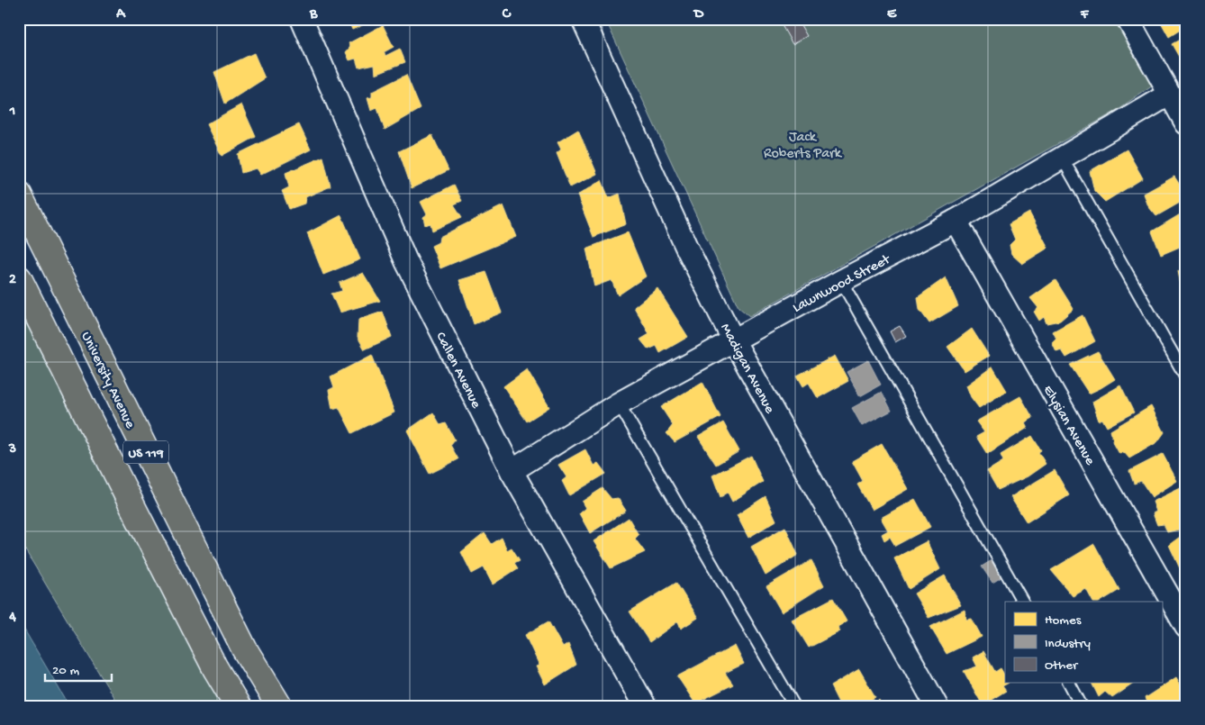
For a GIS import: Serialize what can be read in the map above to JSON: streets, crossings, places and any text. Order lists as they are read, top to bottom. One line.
{"streets":{"main road":["University Avenue","US 119"],"street":["Lawnwood Street","Madigan Avenue","Callen Avenue","Elysian Avenue"]},"crossings":[["Lawnwood Street","Madigan Avenue"],["Lawnwood Street","Callen Avenue"],["Lawnwood Street","Elysian Avenue"]],"parks":["Jack Roberts Park"],"legend":["Homes","Industry","Other"],"scale_bar":"20 m","grid":{"columns":["A","B","C","D","E","F"],"rows":["1","2","3","4"]}}
